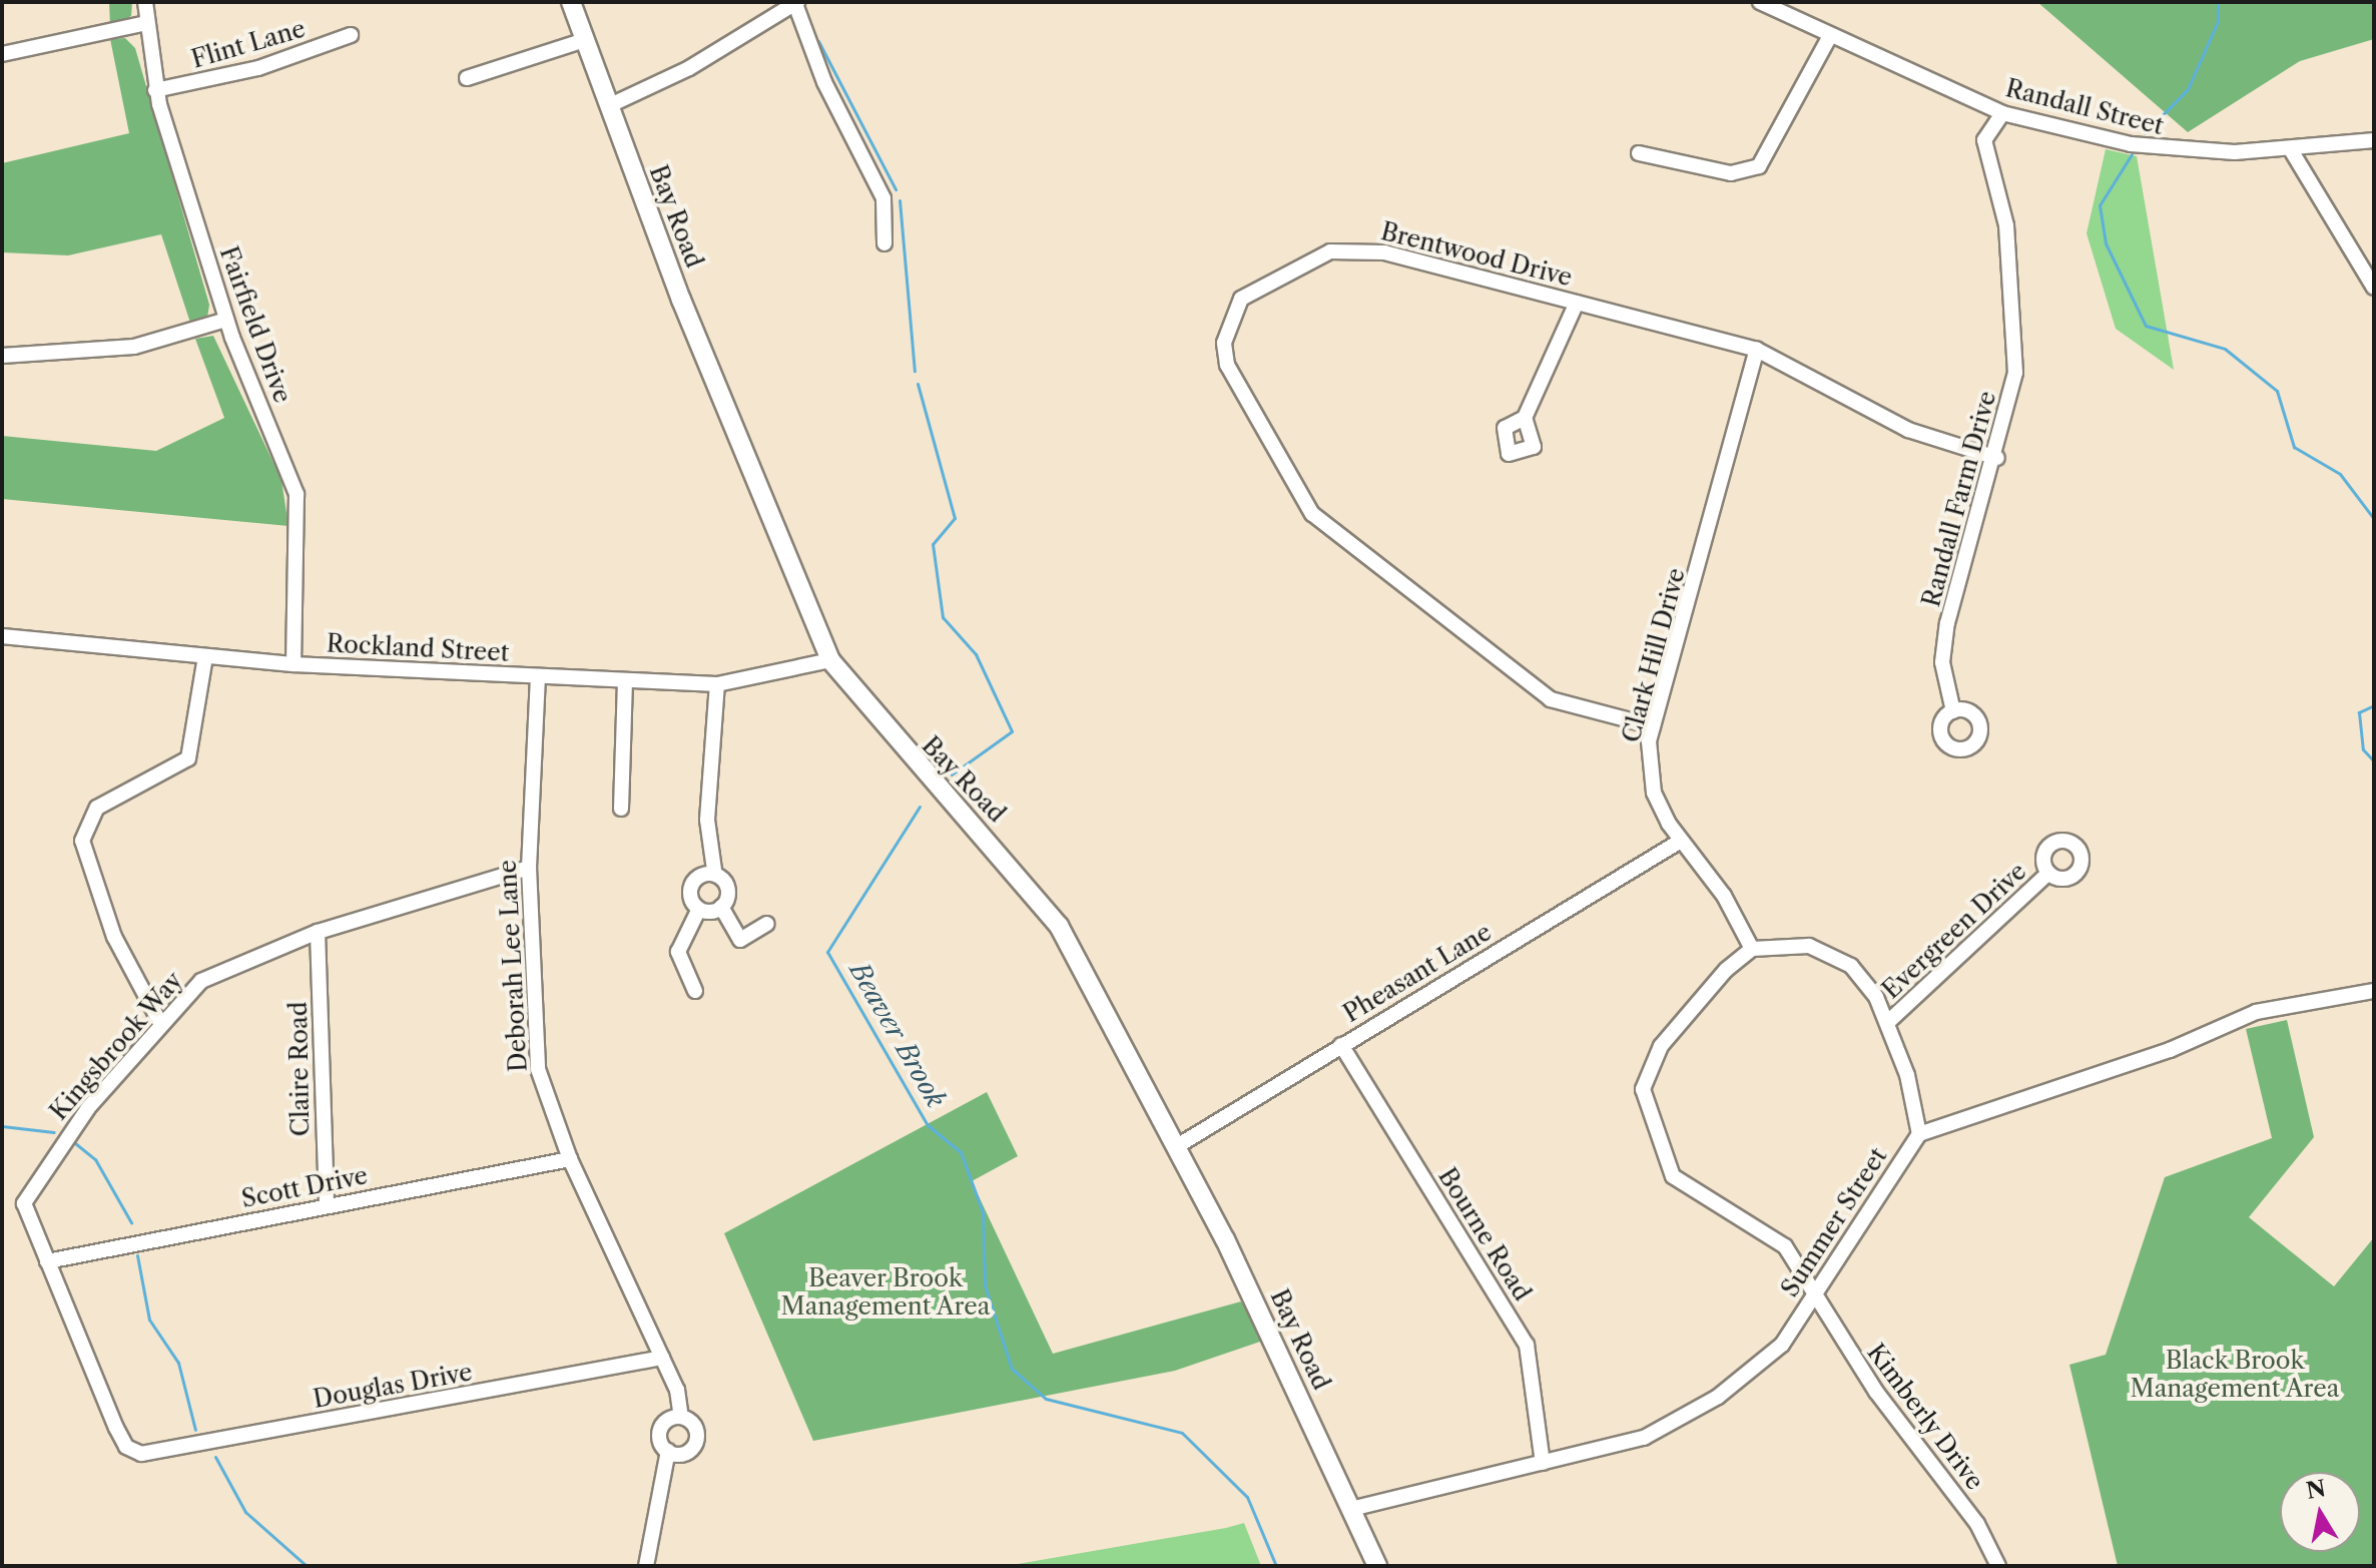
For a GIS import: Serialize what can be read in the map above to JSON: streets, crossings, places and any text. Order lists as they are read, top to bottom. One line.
{"streets":{"main road":["Bay Road"],"street":["Flint Lane","Randall Street","Brentwood Drive","Fairfield Drive","Randall Farm Drive","Rockland Street","Clark Hill Drive","Evergreen Drive","Deborah Lee Lane","Pheasant Lane","Kingsbrook Way","Claire Road","Scott Drive","Summer Street","Bourne Road","Douglas Drive","Kimberly Drive"]},"crossings":[["Flint Lane","Fairfield Drive"],["Randall Street","Randall Farm Drive"],["Bay Road","Rockland Street"],["Bay Road","Pheasant Lane"],["Bay Road","Summer Street"],["Brentwood Drive","Randall Farm Drive"],["Brentwood Drive","Clark Hill Drive"],["Fairfield Drive","Rockland Street"],["Rockland Street","Deborah Lee Lane"],["Clark Hill Drive","Pheasant Lane"],["Clark Hill Drive","Kimberly Drive"],["Deborah Lee Lane","Kingsbrook Way"],["Deborah Lee Lane","Scott Drive"],["Deborah Lee Lane","Douglas Drive"],["Pheasant Lane","Bourne Road"],["Kingsbrook Way","Claire Road"],["Kingsbrook Way","Scott Drive"],["Kingsbrook Way","Douglas Drive"],["Claire Road","Scott Drive"],["Summer Street","Bourne Road"],["Summer Street","Kimberly Drive"]],"water":["Beaver Brook"],"parks":["Beaver Brook Management Area","Black Brook Management Area"],"north":"top"}
